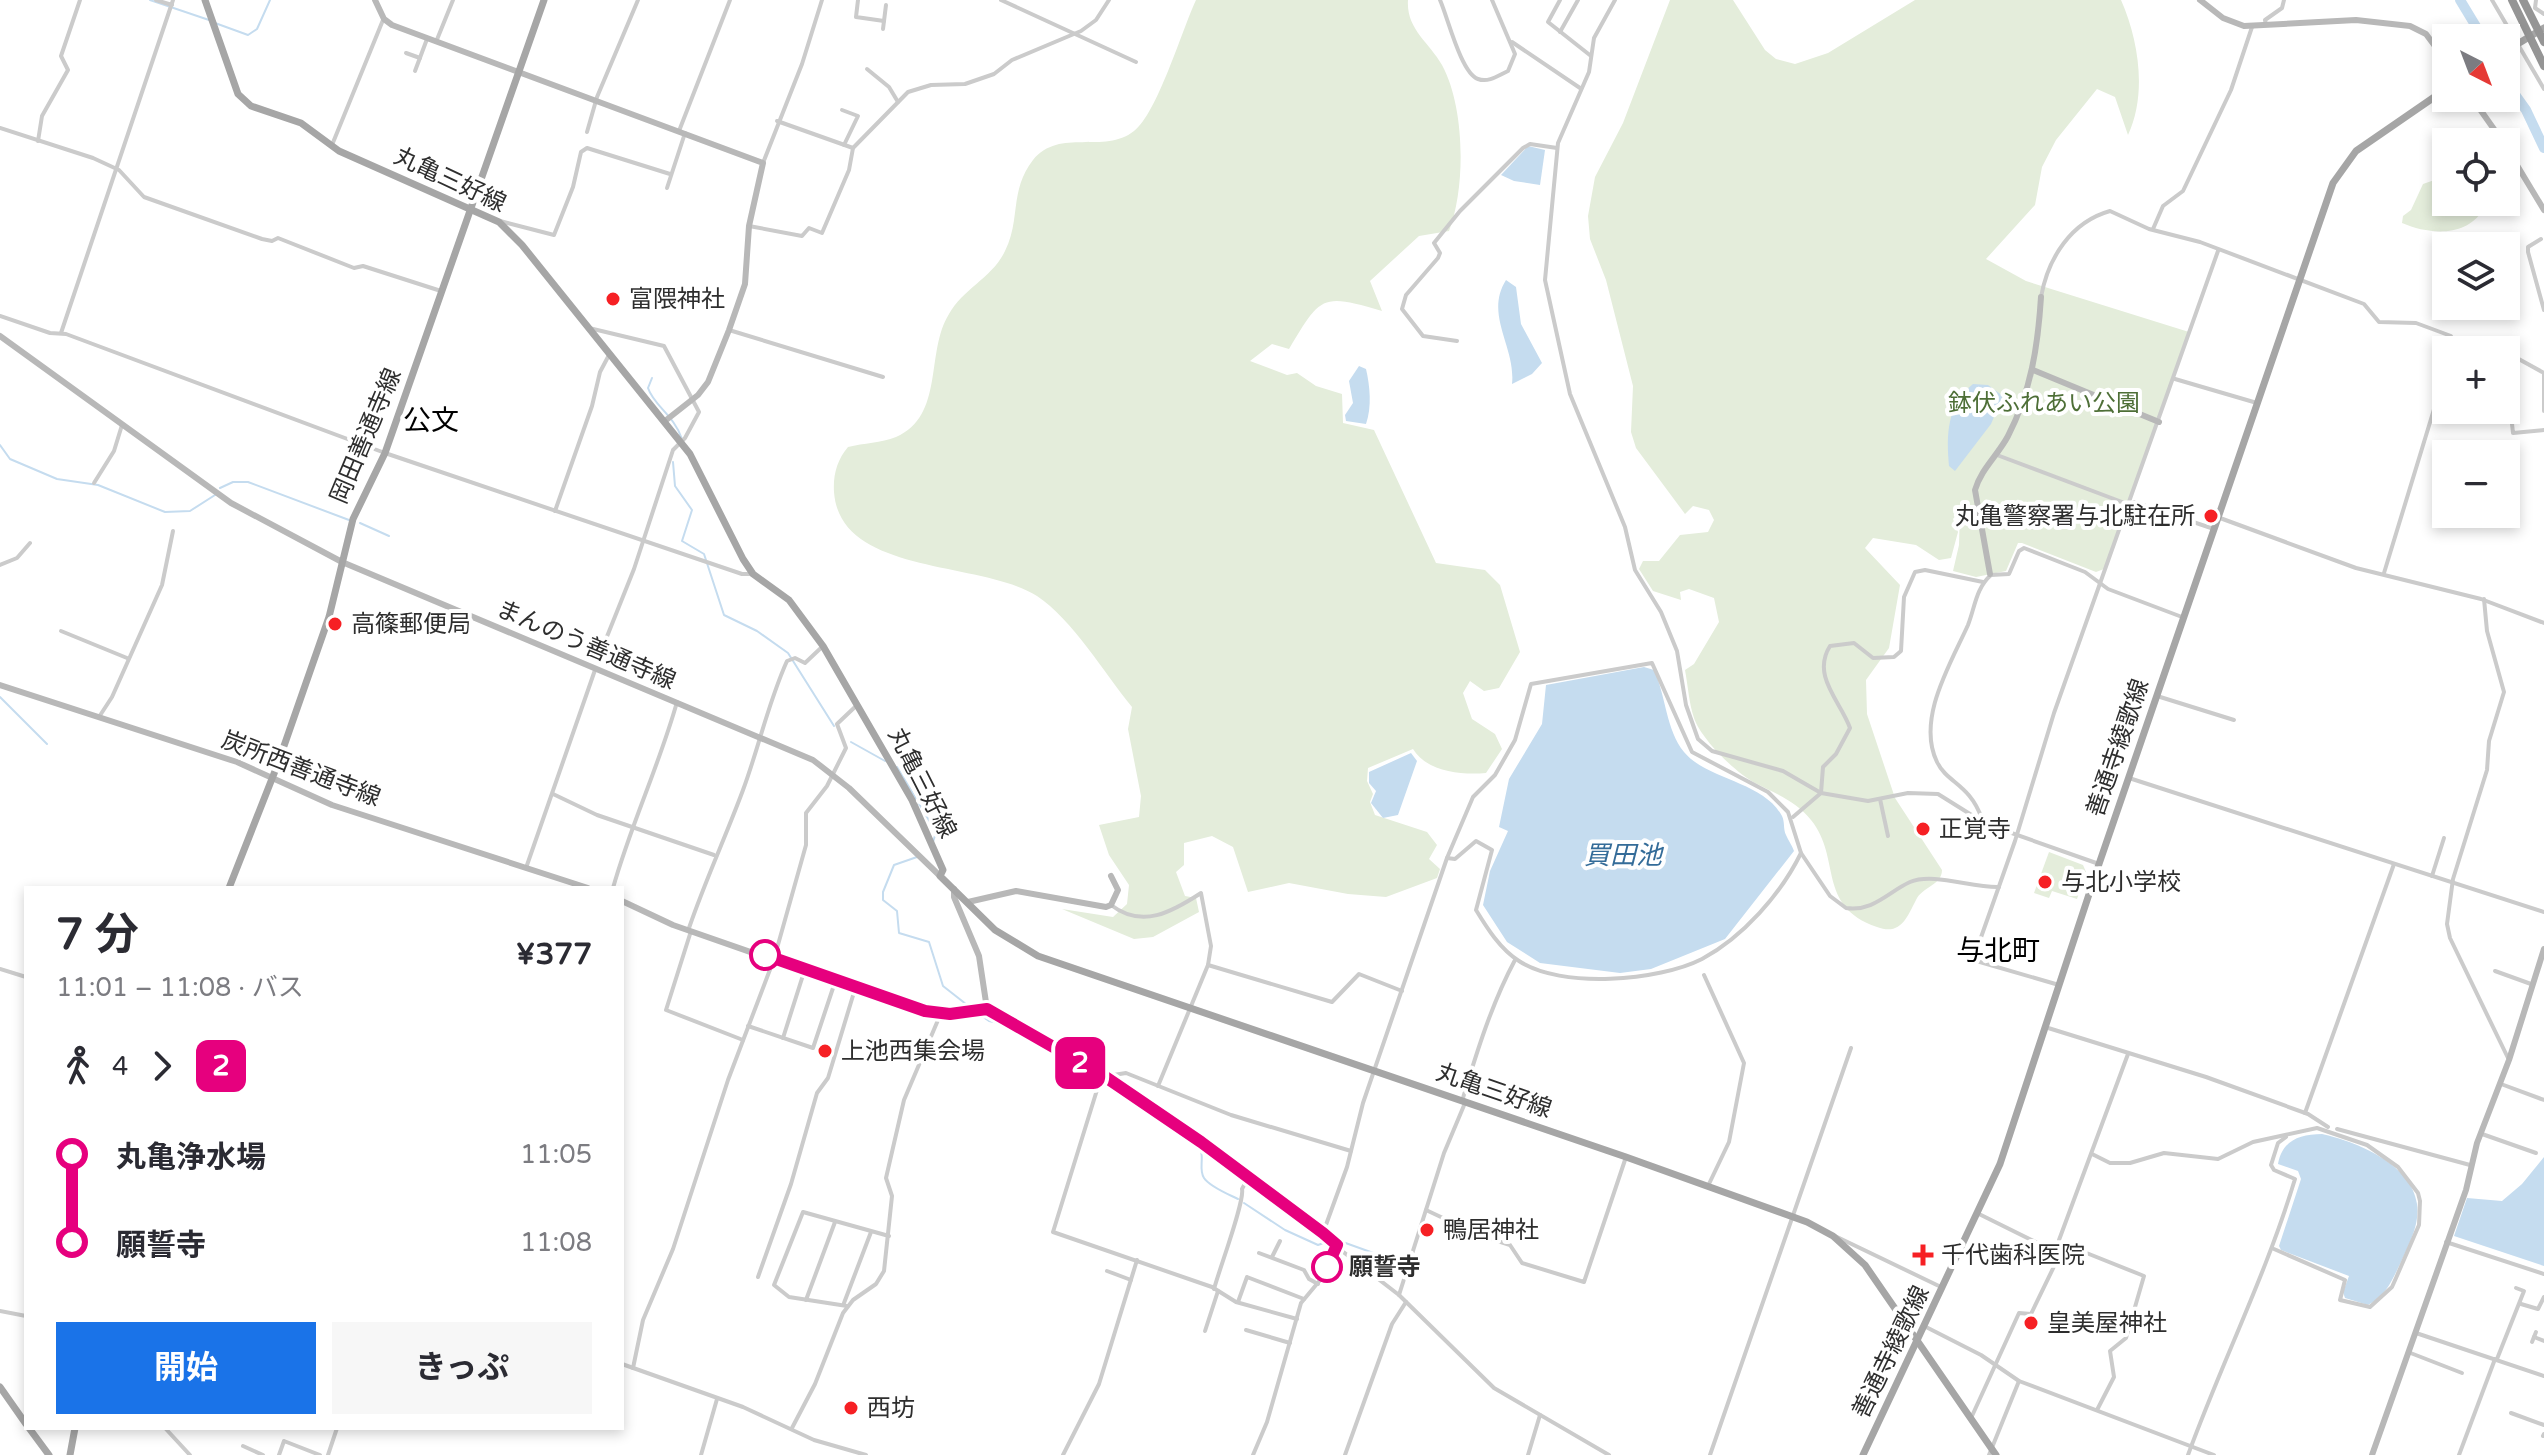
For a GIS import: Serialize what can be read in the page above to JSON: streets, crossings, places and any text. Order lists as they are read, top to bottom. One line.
{"streets":{"main road":["丸亀三好線","岡田善通寺線","まんのう善通寺線","善通寺綾歌線","炭所西善通寺線"]},"crossings":[["丸亀三好線","岡田善通寺線"],["丸亀三好線","まんのう善通寺線"],["丸亀三好線","善通寺綾歌線"],["岡田善通寺線","まんのう善通寺線"],["岡田善通寺線","炭所西善通寺線"]],"districts":["公文","与北町"],"water":["買田池"],"parks":["鉢伏ふれあい公園"],"places":{"other":["富隈神社","丸亀警察署与北駐在所","高篠郵便局","正覚寺","与北小学校","上池西集会場","鴨居神社","願誓寺","皇美屋神社","西坊"],"health":["千代歯科医院"]},"lines":["bus line 2"],"north":"bottom right","page":{"on_map":"2","map_buttons":["+","−"],"heading":["7 分","11:01 – 11:08 · バス","¥377"],"legs":["4","2"],"list":[{"name":"丸亀浄水場","value":"11:05"},{"name":"願誓寺","value":"11:08"}],"buttons":["開始","きっぷ"]}}
